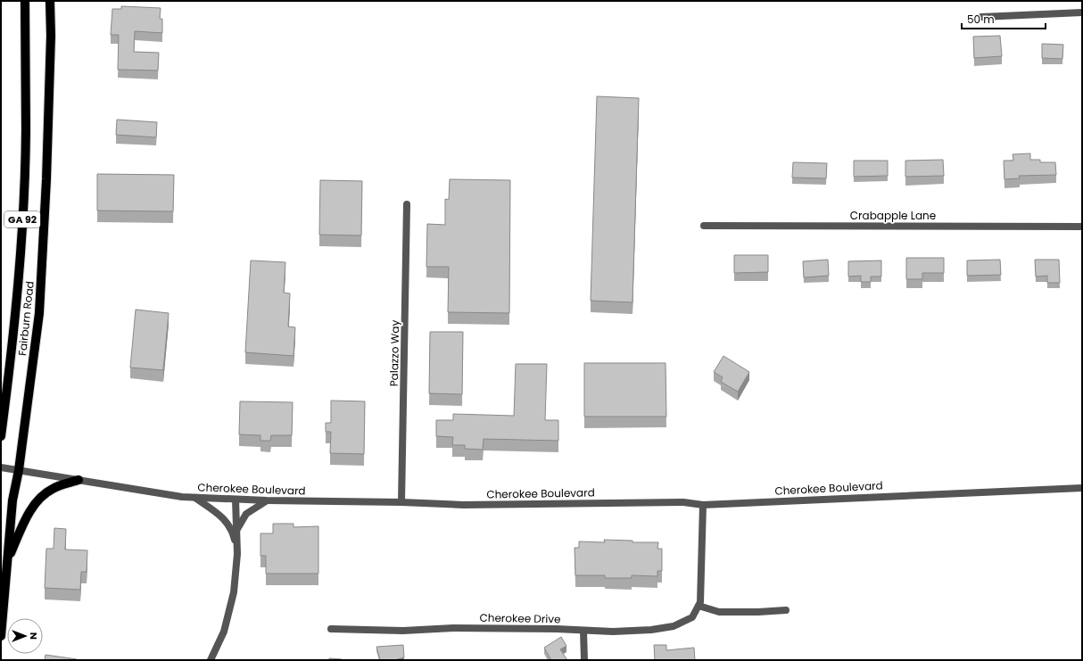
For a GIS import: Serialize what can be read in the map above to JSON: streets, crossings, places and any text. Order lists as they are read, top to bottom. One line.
{"streets":{"main road":["GA 92","Fairburn Road"],"street":["Crabapple Lane","Palazzo Way","Cherokee Boulevard","Cherokee Drive"]},"crossings":[["Fairburn Road","Cherokee Boulevard"],["Palazzo Way","Cherokee Boulevard"]],"scale_bar":"50 m","north":"right"}
